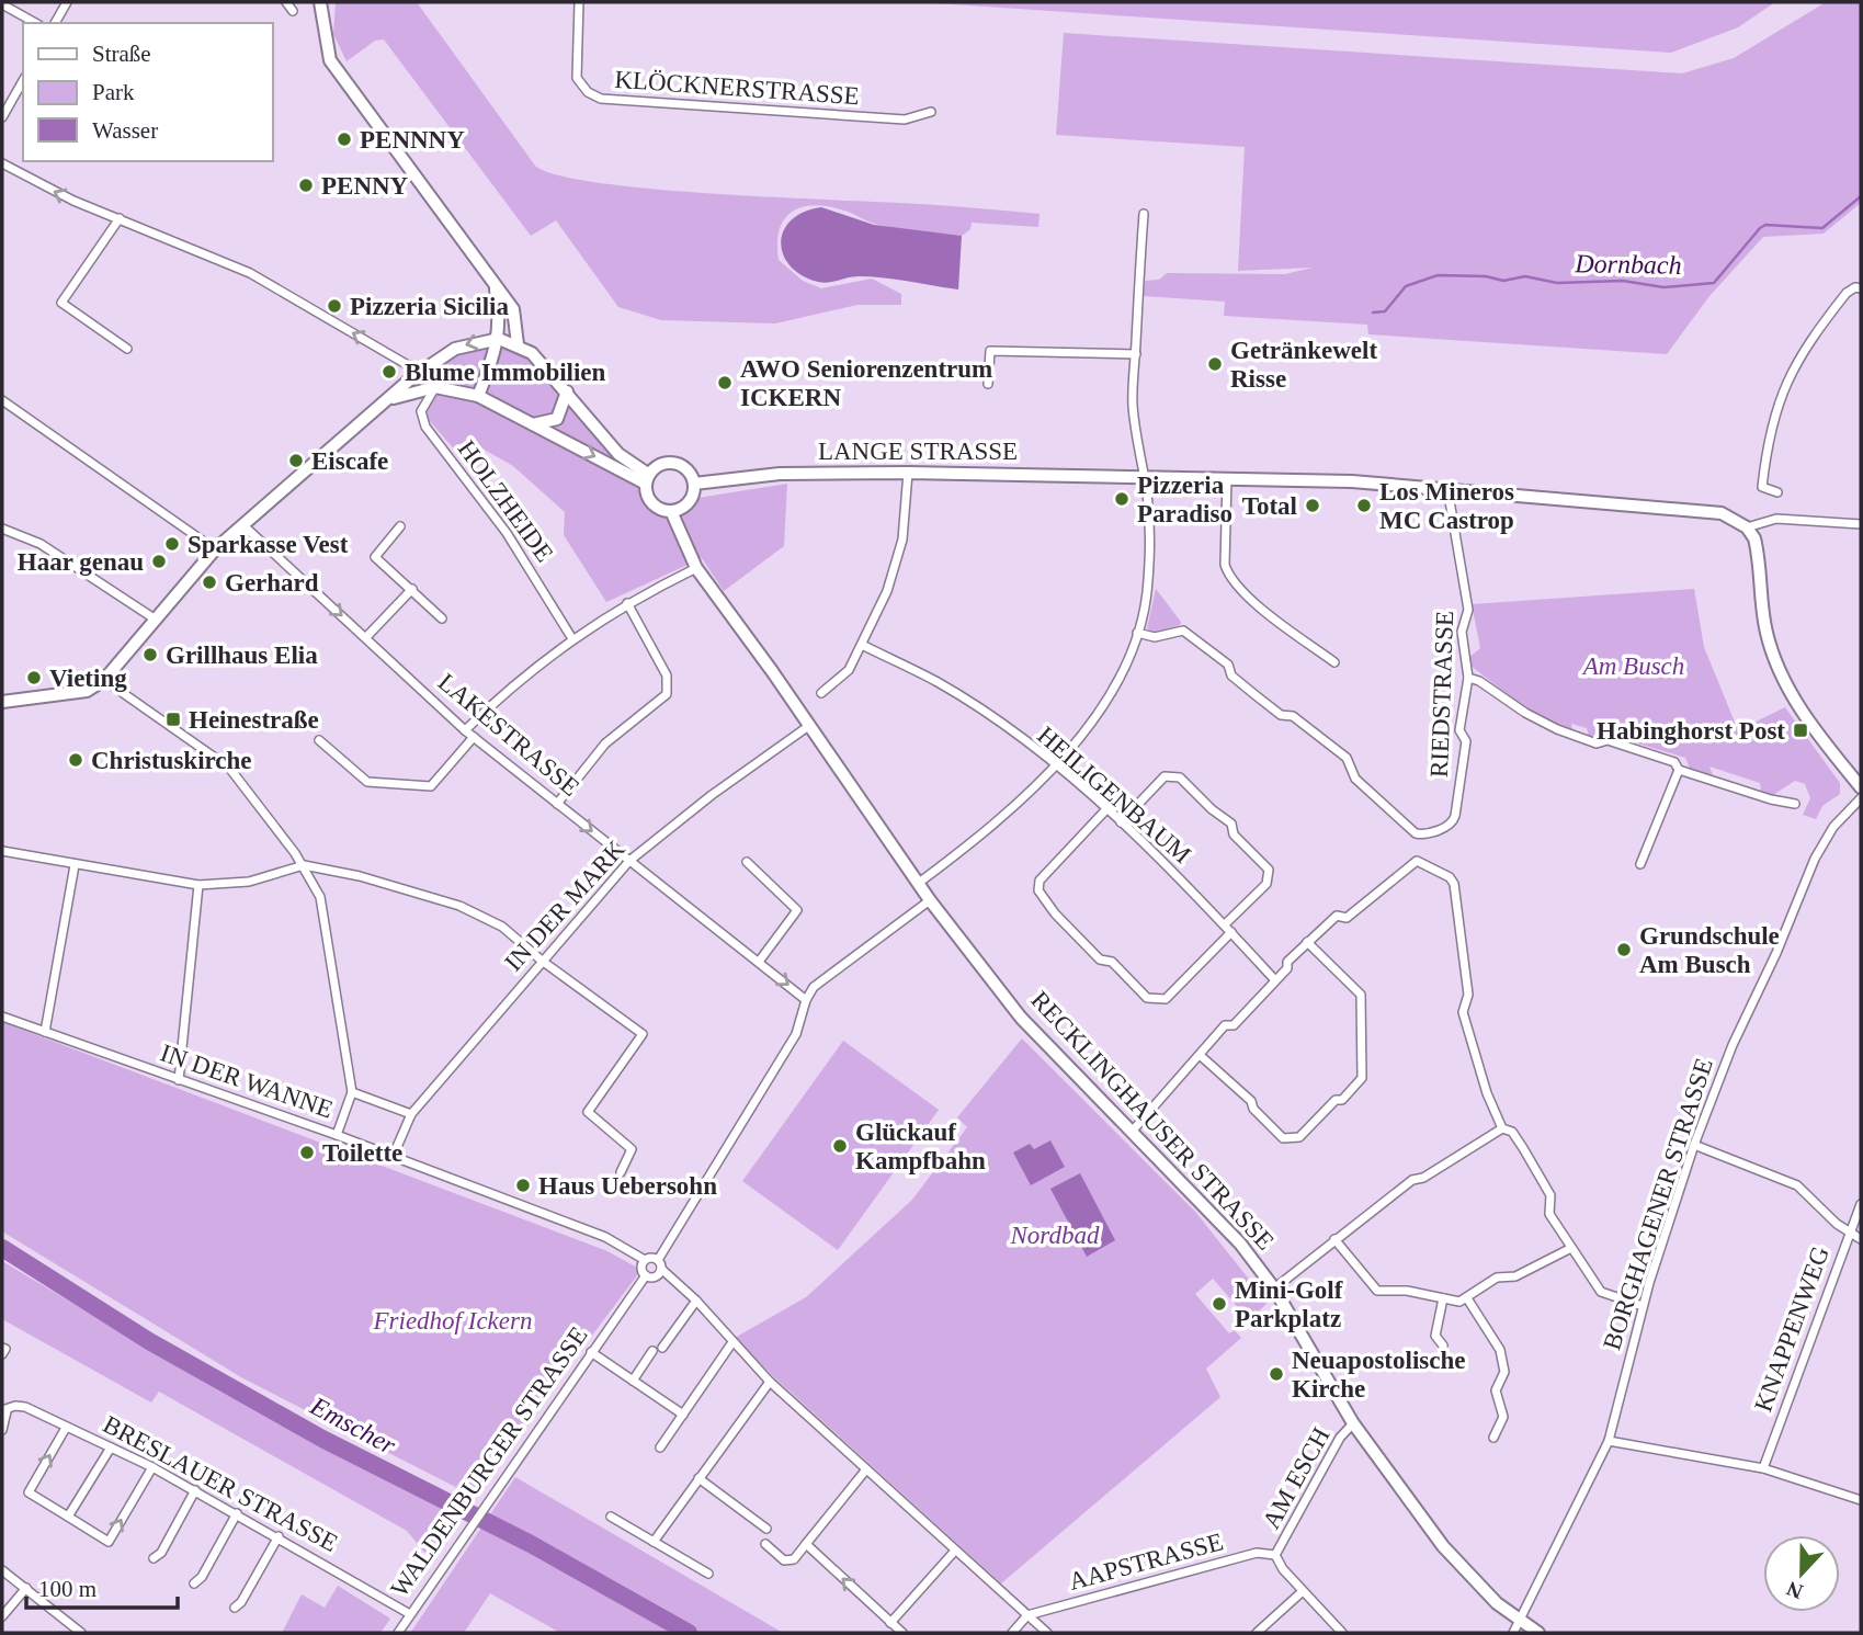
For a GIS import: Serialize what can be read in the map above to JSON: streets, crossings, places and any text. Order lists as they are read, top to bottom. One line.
{"streets":{"main road":["LANGE STRASSE","RECKLINGHAUSER STRASSE"],"street":["KLÖCKNERSTRASSE","HOLZHEIDE","RIEDSTRASSE","LAKESTRASSE","HEILIGENBAUM","IN DER MARK","IN DER WANNE","BORGHAGENER STRASSE","KNAPPENWEG","WALDENBURGER STRASSE","AM ESCH","BRESLAUER STRASSE","AAPSTRASSE"]},"crossings":[["LANGE STRASSE","RIEDSTRASSE"],["LANGE STRASSE","RECKLINGHAUSER STRASSE"],["HOLZHEIDE","RECKLINGHAUSER STRASSE"],["LAKESTRASSE","IN DER MARK"],["IN DER MARK","IN DER WANNE"],["IN DER MARK","RECKLINGHAUSER STRASSE"],["RECKLINGHAUSER STRASSE","BORGHAGENER STRASSE"],["RECKLINGHAUSER STRASSE","AM ESCH"],["WALDENBURGER STRASSE","BRESLAUER STRASSE"],["AM ESCH","AAPSTRASSE"]],"one_way":["LAKESTRASSE"],"water":["Dornbach","Emscher"],"parks":["Am Busch","Nordbad","Friedhof Ickern"],"places":{"other":["PENNNY","PENNY","Pizzeria Sicilia","Getränkewelt Risse","Blume Immobilien","AWO Seniorenzentrum ICKERN","Eiscafe","Pizzeria Paradiso","Total","Los Mineros MC Castrop","Sparkasse Vest","Haar genau","Gerhard","Grillhaus Elia","Vieting","Christuskirche","Grundschule Am Busch","Glückauf Kampfbahn","Toilette","Haus Uebersohn","Mini-Golf Parkplatz","Neuapostolische Kirche"],"transit":["Heinestraße","Habinghorst Post"]},"legend":["Straße","Park","Wasser"],"scale_bar":"100 m","north":"bottom"}
